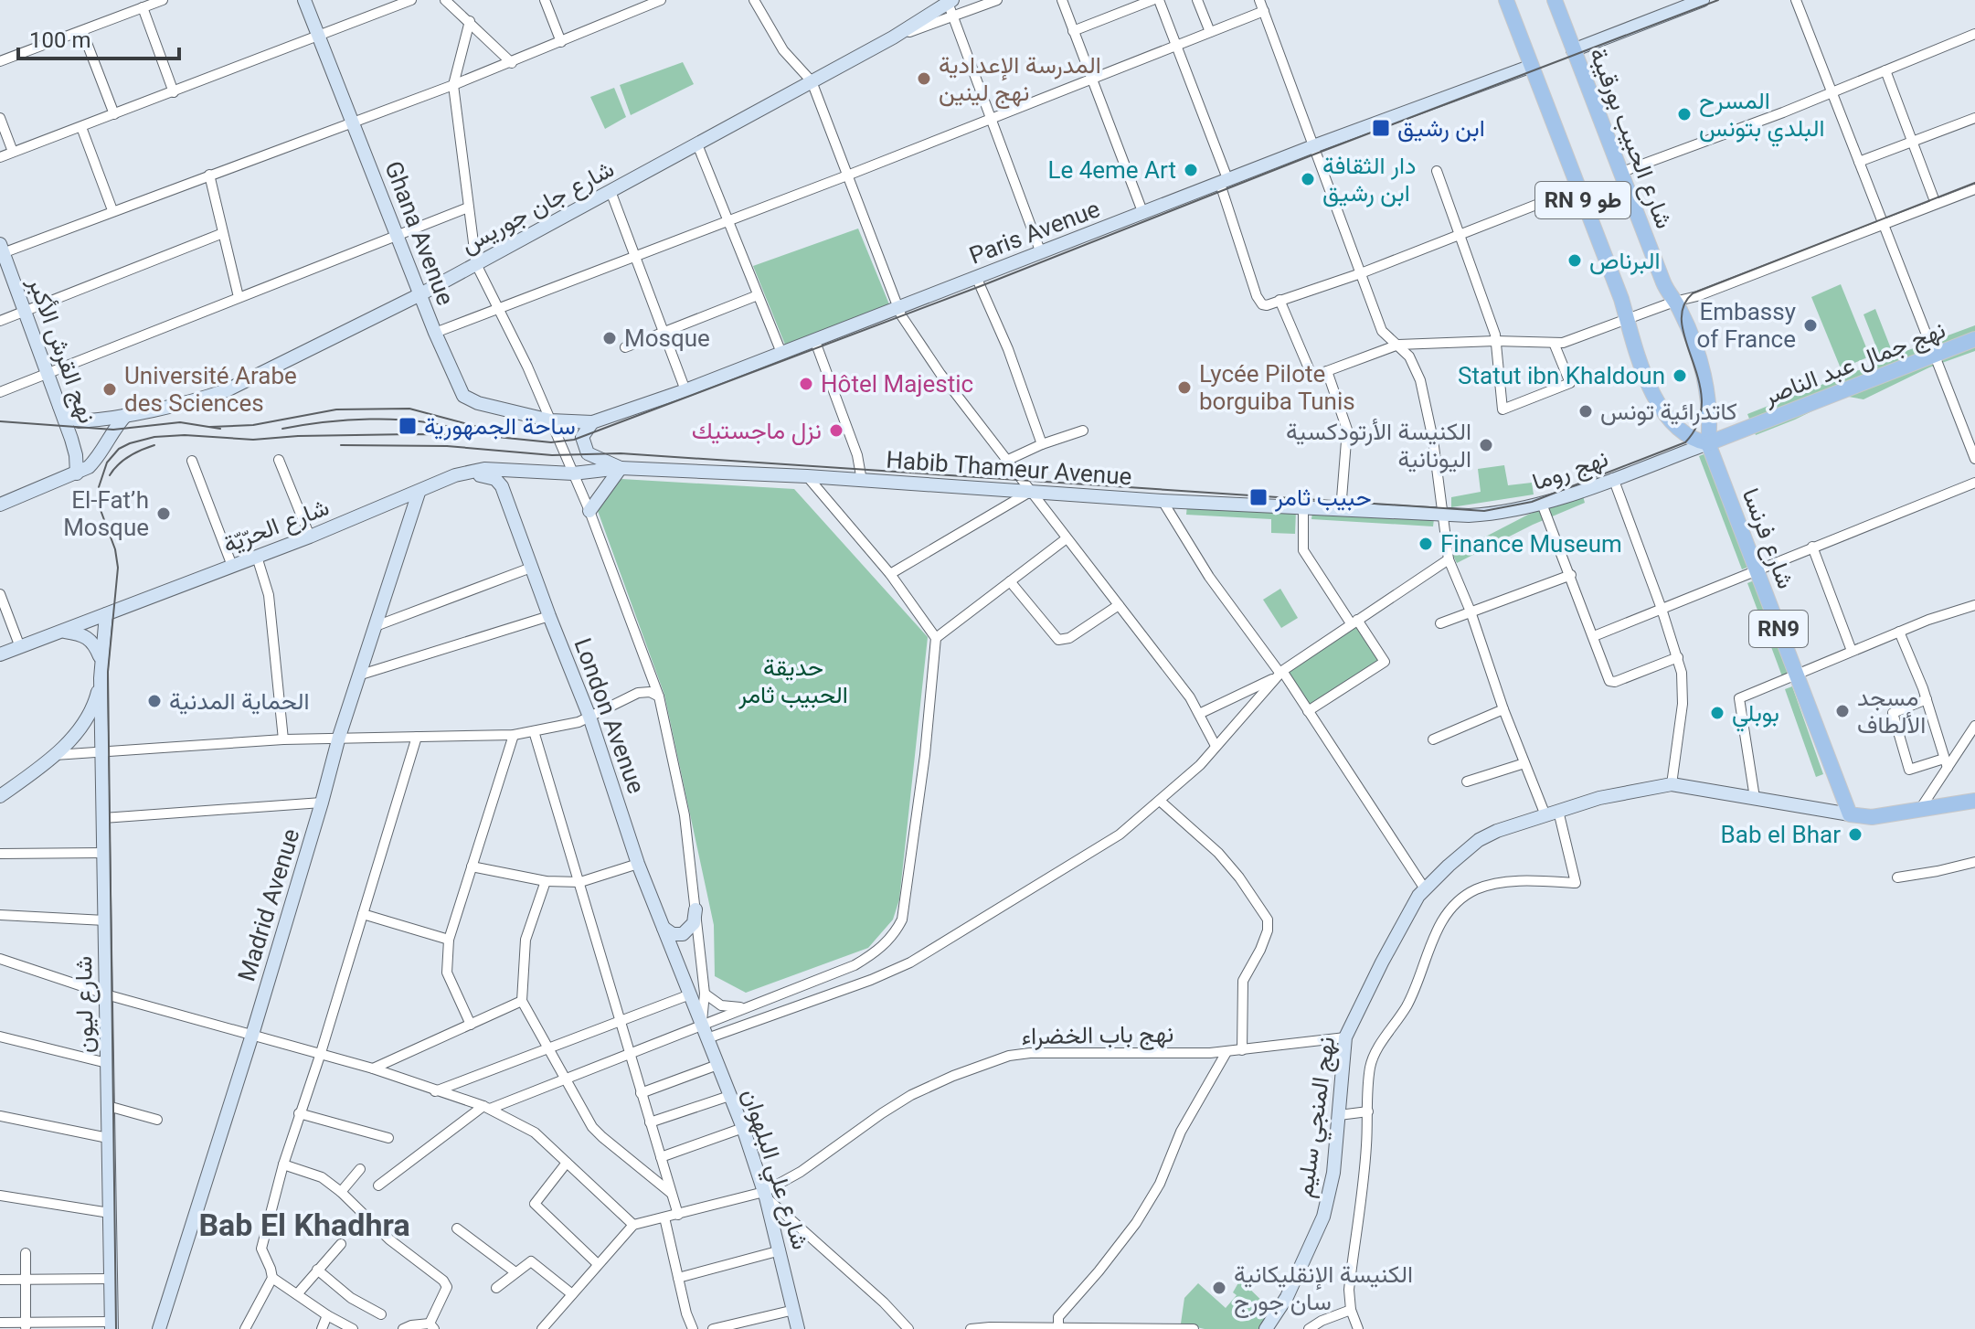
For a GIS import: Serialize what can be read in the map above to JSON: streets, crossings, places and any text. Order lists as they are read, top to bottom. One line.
{"streets":{"main road":["شارع الحبيب بورقيبة","RN 9 طو","شارع جان جوريس","Paris Avenue","Ghana Avenue","نهج القرش الأكبر","نهج جمال عبد الناصر","Habib Thameur Avenue","نهج روما","شارع الحرّيّة","شارع فرنسا","RN9","London Avenue","Madrid Avenue","شارع ليون","نهج المنجي سليم","شارع علي البلهوان"],"street":["نهج باب الخضراء"]},"crossings":[["شارع الحبيب بورقيبة","RN 9 طو"],["شارع الحبيب بورقيبة","نهج جمال عبد الناصر"],["شارع الحبيب بورقيبة","نهج روما"],["شارع الحبيب بورقيبة","شارع فرنسا"],["RN 9 طو","Paris Avenue"],["RN 9 طو","نهج جمال عبد الناصر"],["RN 9 طو","نهج روما"],["RN 9 طو","شارع فرنسا"],["شارع جان جوريس","Ghana Avenue"],["شارع جان جوريس","نهج القرش الأكبر"],["Paris Avenue","Ghana Avenue"],["نهج جمال عبد الناصر","نهج روما"],["نهج جمال عبد الناصر","شارع فرنسا"],["Habib Thameur Avenue","نهج روما"],["Habib Thameur Avenue","شارع الحرّيّة"],["نهج روما","شارع فرنسا"],["شارع الحرّيّة","London Avenue"],["شارع الحرّيّة","Madrid Avenue"],["شارع فرنسا","نهج المنجي سليم"],["London Avenue","شارع علي البلهوان"],["نهج باب الخضراء","نهج المنجي سليم"],["نهج باب الخضراء","شارع علي البلهوان"]],"districts":["Bab El Khadhra"],"parks":["حديقة الحبيب ثامر"],"places":{"other":["المدرسة الإعدادية نهج لينين","المسرح البلدي بتونس","Le 4eme Art","دار الثقافة ابن رشيق","البرناص","Embassy of France","Mosque","Statut ibn Khaldoun","Hôtel Majestic","Lycée Pilote borguiba Tunis","Université Arabe des Sciences","كاتدرائية تونس","نزل ماجستيك","الكنيسة الأرتودكسية اليونانية","El-Fat’h Mosque","Finance Museum","الحماية المدنية","مسجد الألطاف","بوبلي","Bab el Bhar","الكنيسة الإنقليكانية سان جورج"],"transit":["ابن رشيق","ساحة الجمهورية","حبيب ثامر"]},"scale_bar":"100 m"}
